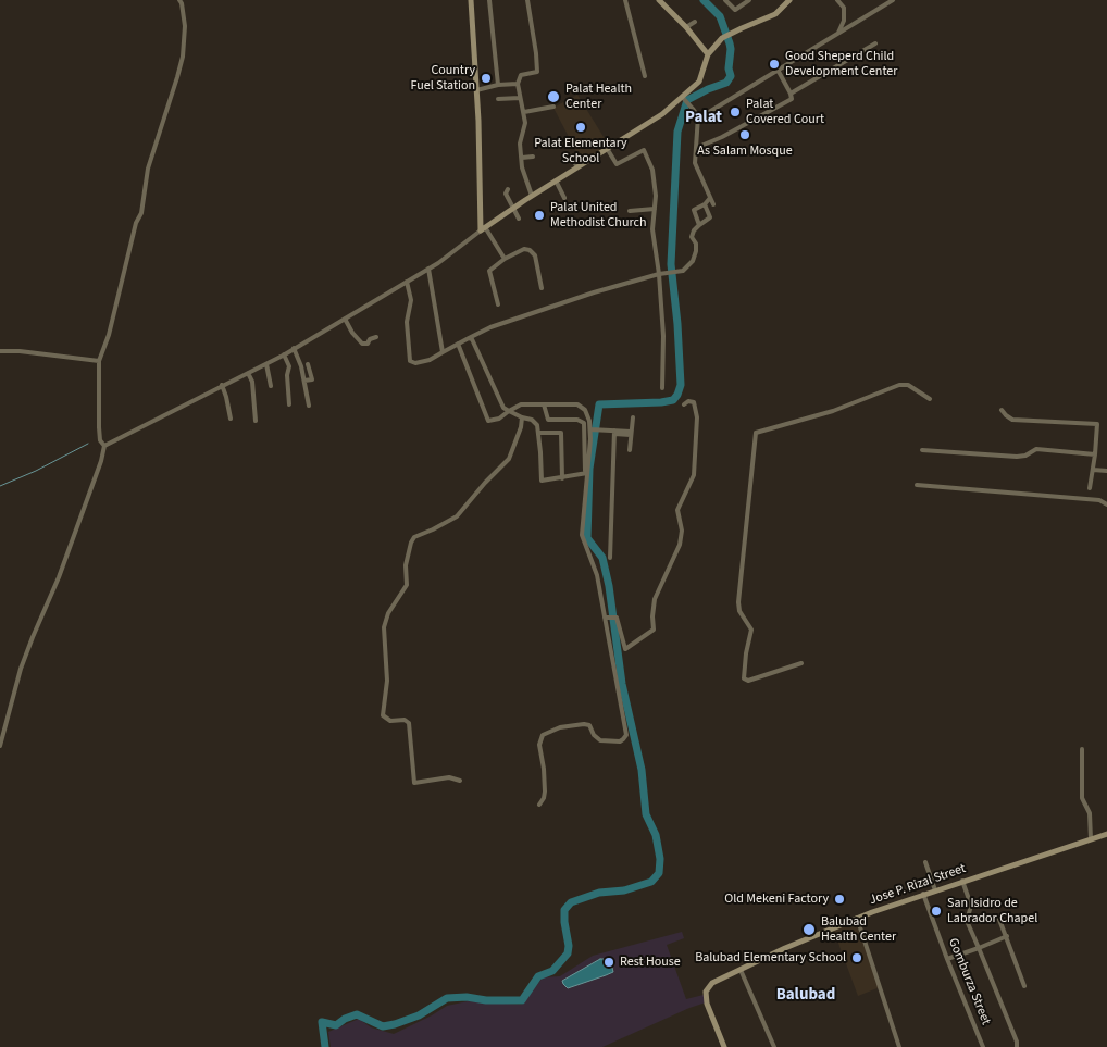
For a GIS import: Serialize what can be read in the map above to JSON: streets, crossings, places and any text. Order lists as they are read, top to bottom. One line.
{"streets":{"street":["Jose P. Rizal Street","Gomburza Street"]},"crossings":[["Jose P. Rizal Street","Gomburza Street"]],"districts":["Palat","Balubad"],"places":["Good Sheperd Child Development Center","Country Fuel Station","Palat Health Center","Palat Covered Court","Palat Elementary School","As Salam Mosque","Palat United Methodist Church","Old Mekeni Factory","San Isidro de Labrador Chapel","Balubad Health Center","Balubad Elementary School","Rest House"]}
